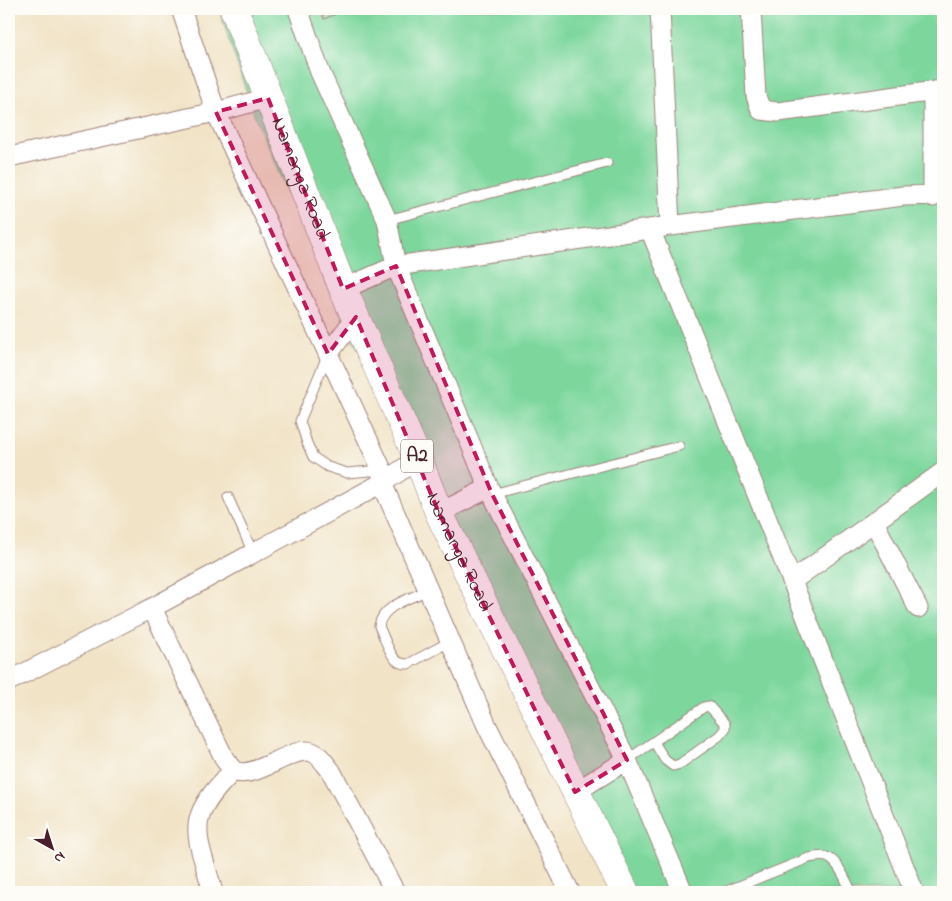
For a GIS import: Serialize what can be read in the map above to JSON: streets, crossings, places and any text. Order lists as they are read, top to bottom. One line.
{"streets":{"highway":["Namanga Road","A2"]},"north":"bottom right"}
